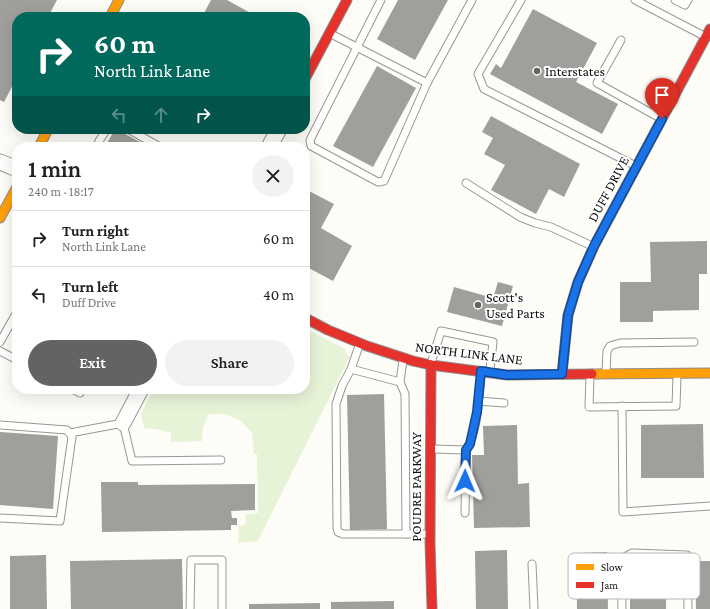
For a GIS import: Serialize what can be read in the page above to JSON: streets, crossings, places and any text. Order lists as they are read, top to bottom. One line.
{"streets":{"street":["DUFF DRIVE","NORTH LINK LANE","POUDRE PARKWAY"]},"crossings":[["DUFF DRIVE","NORTH LINK LANE"],["NORTH LINK LANE","POUDRE PARKWAY"]],"places":["Interstates","Scott's Used Parts"],"legend":["Slow","Jam"],"page":{"turn":["60 m","North Link Lane"],"heading":["1 min","240 m · 18:17"],"list":[{"name":"Turn right","note":"North Link Lane","value":"60 m"},{"name":"Turn left","note":"Duff Drive","value":"40 m"}],"buttons":["Exit","Share"]}}
